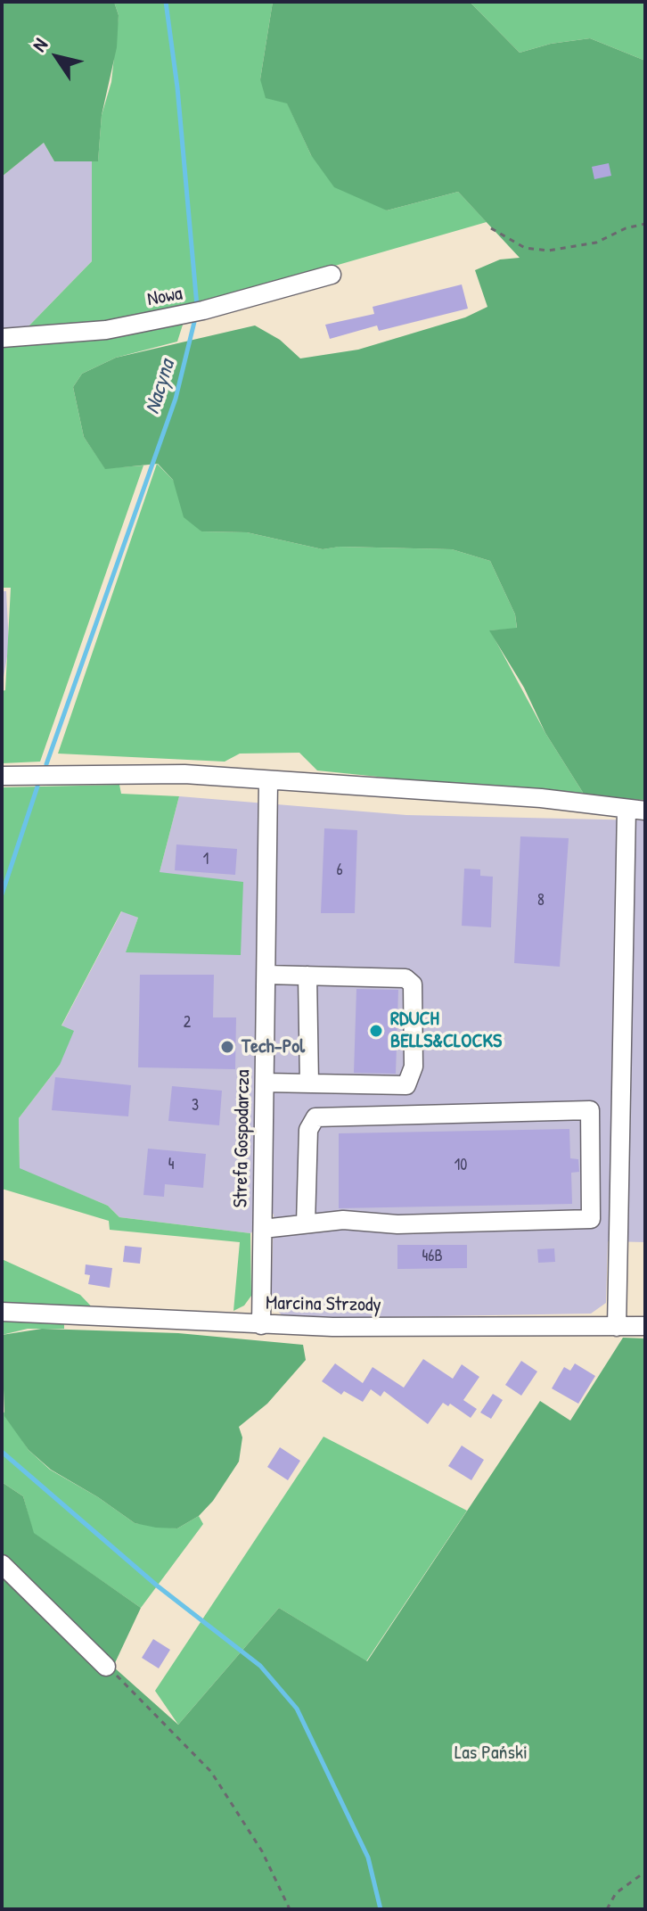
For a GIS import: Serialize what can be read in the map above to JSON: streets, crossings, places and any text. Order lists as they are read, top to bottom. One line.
{"streets":{"street":["Nowa","Strefa Gospodarcza","Marcina Strzody"]},"crossings":[["Strefa Gospodarcza","Marcina Strzody"]],"water":["Nacyna"],"parks":["Las Pański"],"places":["RDUCH BELLS&CLOCKS","Tech-Pol"],"house_numbers":["1","6","8","2","3","4","10","46B"],"north":"top left"}
